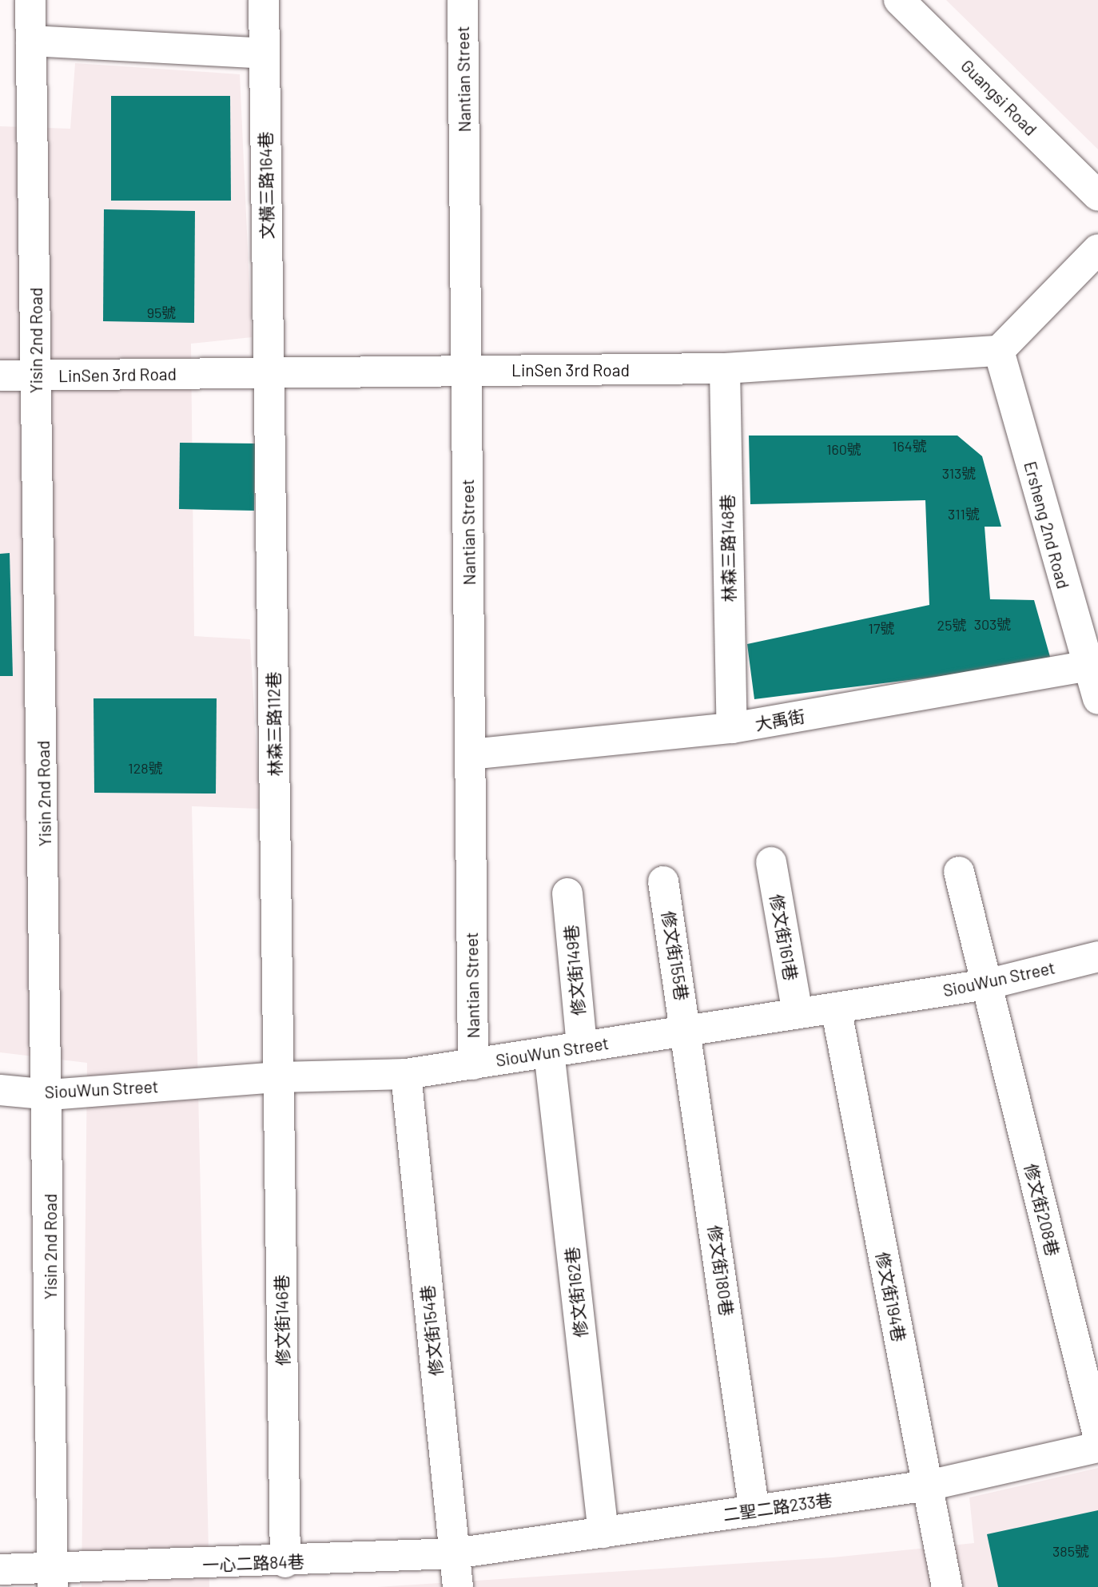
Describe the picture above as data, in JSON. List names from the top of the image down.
{
  "streets": {
    "street": [
      "Nantian Street",
      "Guangsi Road",
      "文橫三路164巷",
      "Yisin 2nd Road",
      "LinSen 3rd Road",
      "Ersheng 2nd Road",
      "林森三路148巷",
      "大禹街",
      "林森三路112巷",
      "修文街161巷",
      "修文街155巷",
      "修文街149巷",
      "SiouWun Street",
      "修文街208巷",
      "修文街180巷",
      "修文街162巷",
      "修文街194巷",
      "修文街146巷",
      "修文街154巷",
      "二聖二路233巷",
      "一心二路84巷"
    ]
  },
  "crossings": [
    ["Nantian Street", "LinSen 3rd Road"],
    ["Nantian Street", "大禹街"],
    ["Nantian Street", "SiouWun Street"],
    ["文橫三路164巷", "LinSen 3rd Road"],
    ["文橫三路164巷", "林森三路112巷"],
    ["Yisin 2nd Road", "LinSen 3rd Road"],
    ["Yisin 2nd Road", "SiouWun Street"],
    ["Yisin 2nd Road", "一心二路84巷"],
    ["LinSen 3rd Road", "Ersheng 2nd Road"],
    ["LinSen 3rd Road", "林森三路148巷"],
    ["LinSen 3rd Road", "林森三路112巷"],
    ["Ersheng 2nd Road", "大禹街"],
    ["林森三路148巷", "大禹街"],
    ["林森三路112巷", "SiouWun Street"],
    ["林森三路112巷", "修文街146巷"],
    ["修文街161巷", "SiouWun Street"],
    ["修文街155巷", "SiouWun Street"],
    ["修文街155巷", "修文街180巷"],
    ["修文街149巷", "SiouWun Street"],
    ["SiouWun Street", "修文街208巷"],
    ["SiouWun Street", "修文街180巷"],
    ["SiouWun Street", "修文街162巷"],
    ["SiouWun Street", "修文街194巷"],
    ["SiouWun Street", "修文街146巷"],
    ["SiouWun Street", "修文街154巷"],
    ["修文街180巷", "二聖二路233巷"],
    ["修文街162巷", "二聖二路233巷"],
    ["修文街194巷", "二聖二路233巷"],
    ["修文街146巷", "一心二路84巷"],
    ["修文街154巷", "二聖二路233巷"],
    ["修文街154巷", "一心二路84巷"],
    ["二聖二路233巷", "一心二路84巷"]
  ],
  "house_numbers": [
    "95號",
    "164號",
    "160號",
    "313號",
    "311號",
    "303號",
    "25號",
    "17號",
    "128號",
    "385號"
  ]
}
